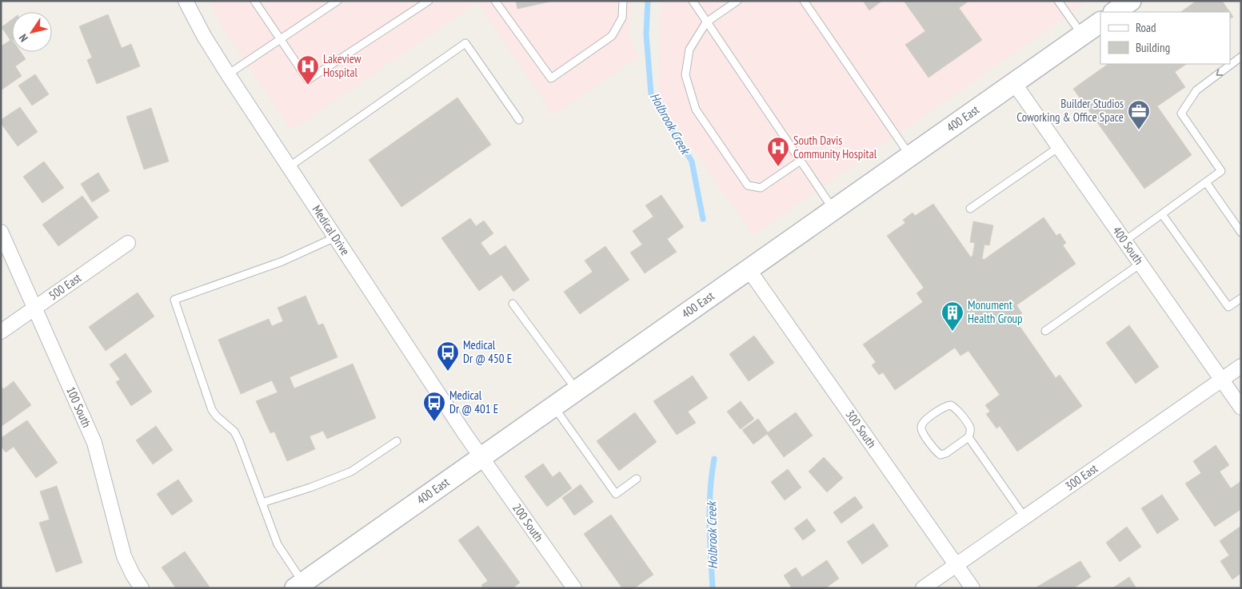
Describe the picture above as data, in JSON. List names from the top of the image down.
{
  "streets": {
    "main road": ["400 East"],
    "street": [
      "Medical Drive",
      "400 South",
      "500 East",
      "100 South",
      "300 South",
      "300 East",
      "200 South"
    ]
  },
  "crossings": [
    ["400 East", "Medical Drive"],
    ["400 East", "400 South"],
    ["400 East", "300 South"],
    ["400 East", "200 South"],
    ["Medical Drive", "200 South"],
    ["400 South", "300 East"],
    ["500 East", "100 South"],
    ["300 South", "300 East"]
  ],
  "water": ["Holbrook Creek"],
  "places": {
    "hospital": ["Lakeview Hospital", "South Davis Community Hospital"],
    "office": ["Builder Studios Coworking & Office Space"],
    "building": ["Monument Health Group"],
    "bus stop": ["Medical Dr @ 450 E", "Medical Dr @ 401 E"]
  },
  "legend": ["Road", "Building"],
  "north": "bottom left"
}
